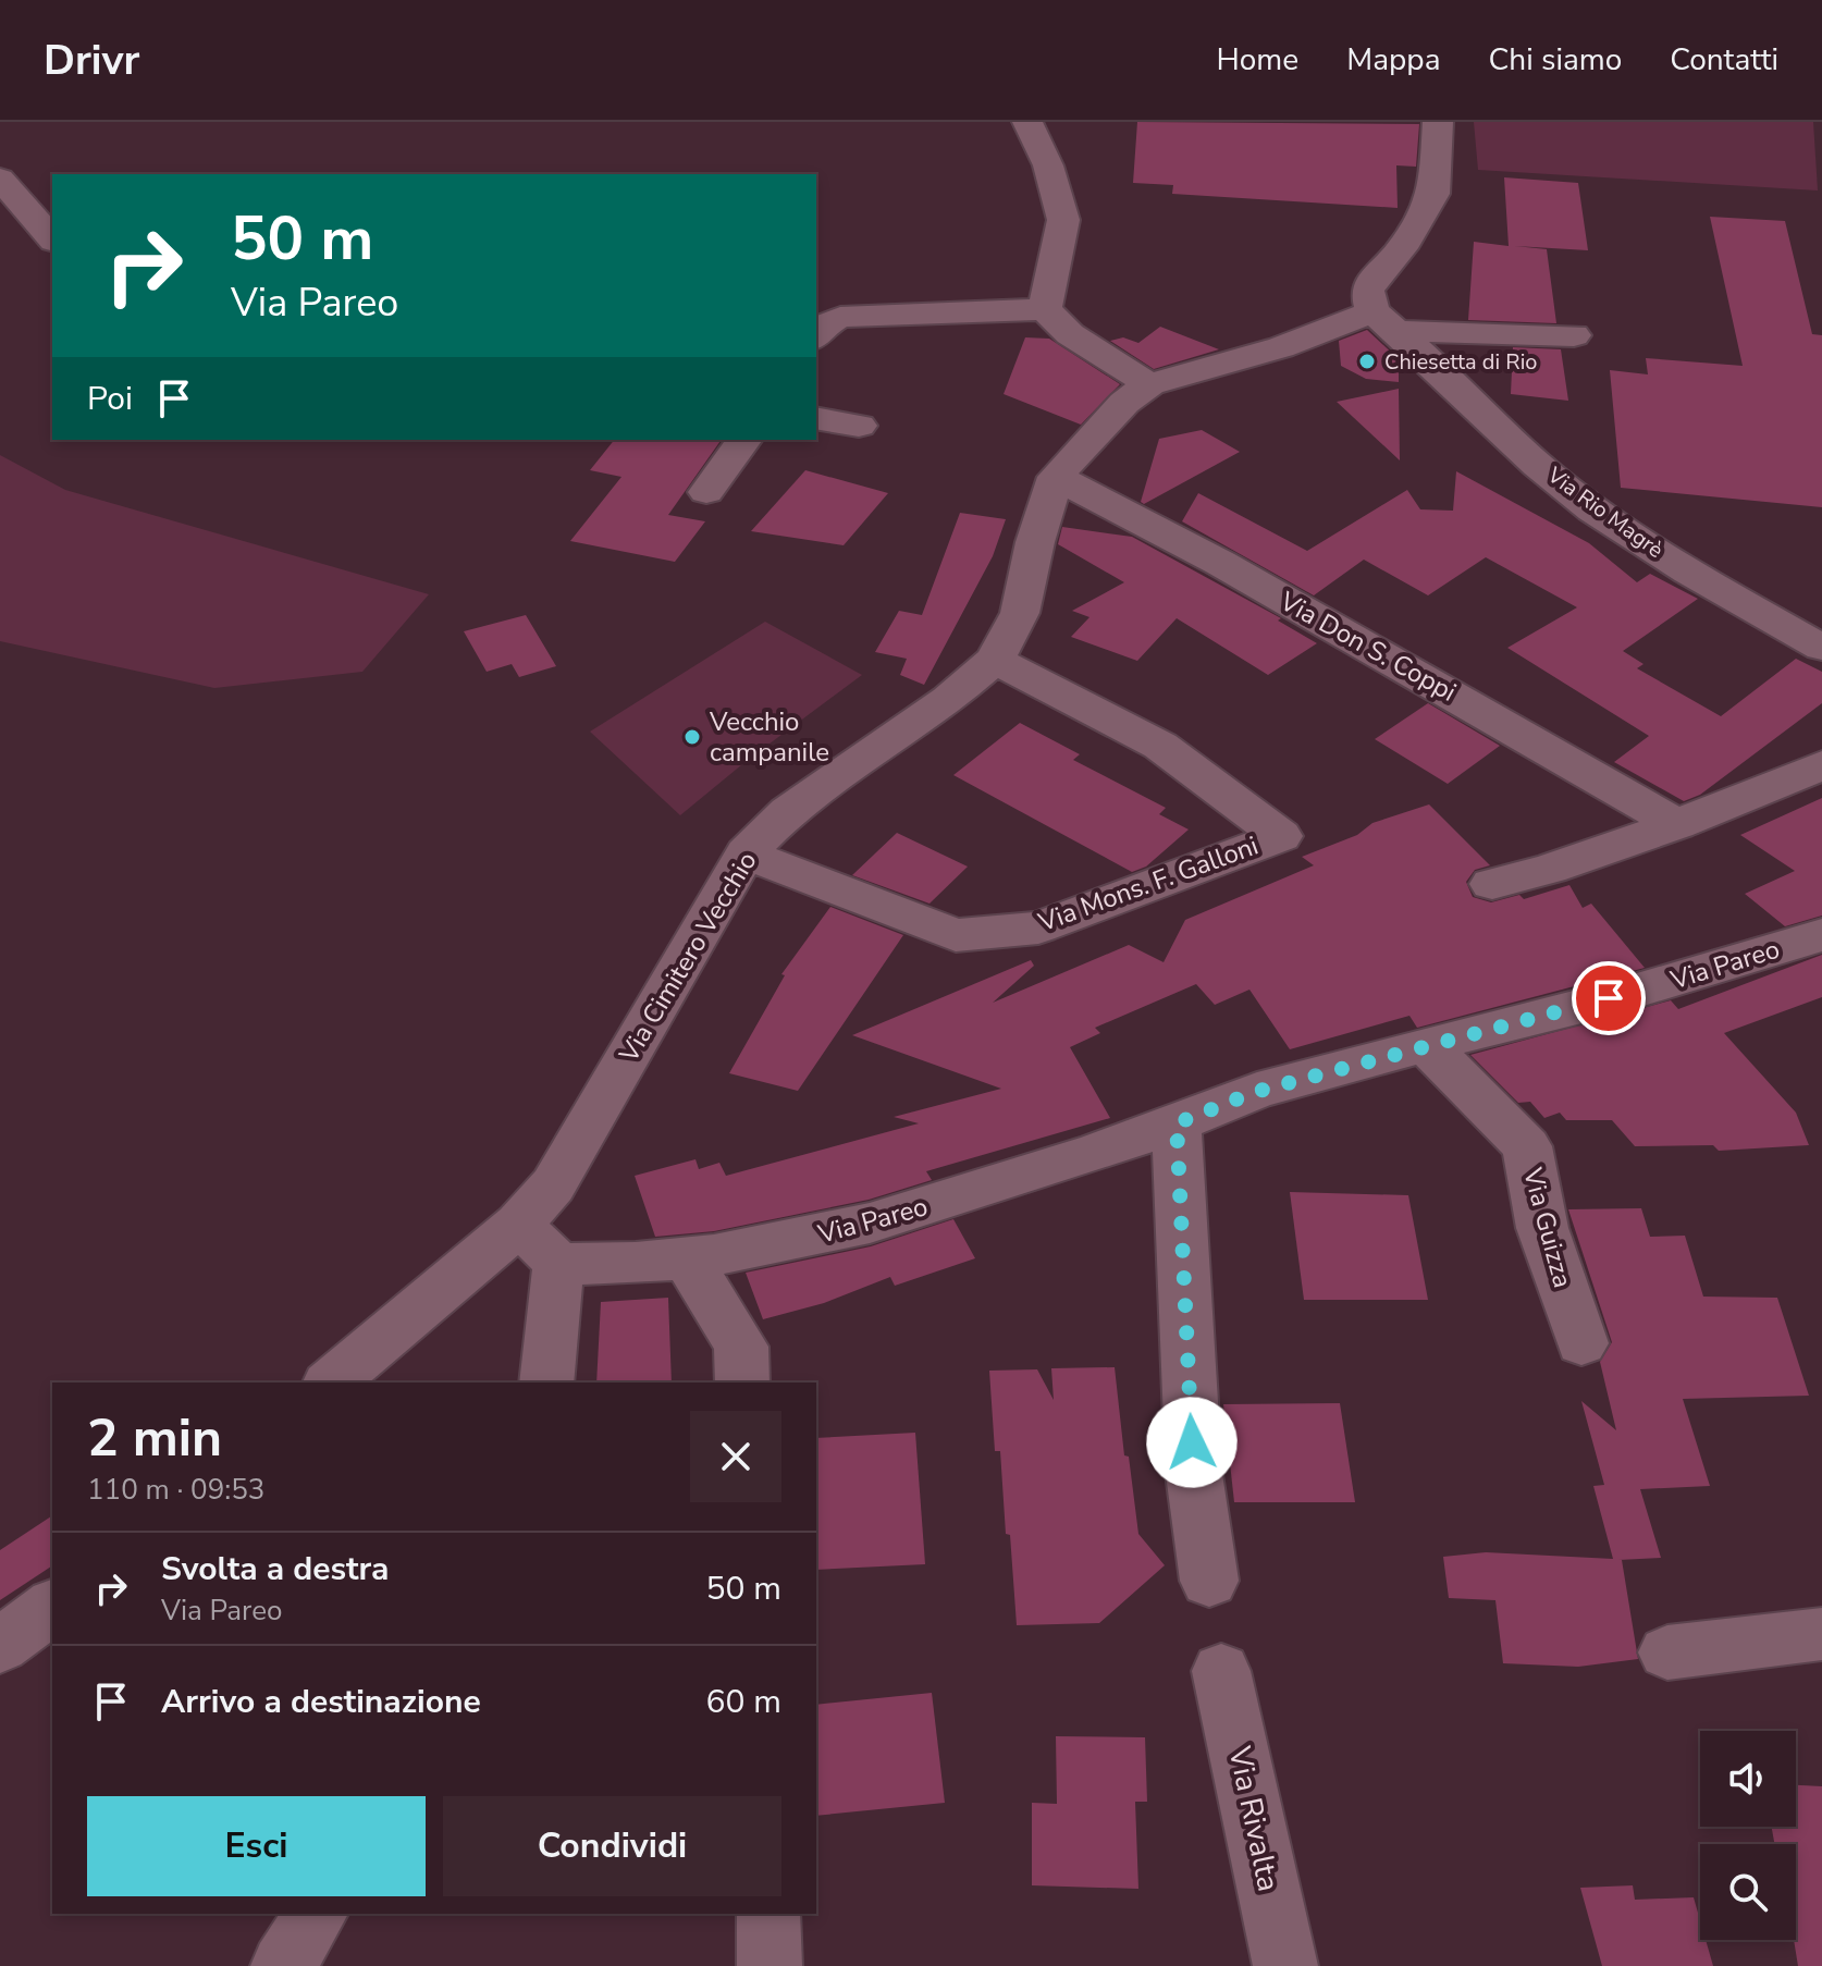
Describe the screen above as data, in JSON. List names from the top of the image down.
{
  "streets": {
    "street": [
      "Via Rio Magrè",
      "Via Don S. Coppi",
      "Via Mons. F. Galloni",
      "Via Cimitero Vecchio",
      "Via Pareo",
      "Via Guizza",
      "Via Rivalta"
    ]
  },
  "crossings": [
    ["Via Rio Magrè", "Via Cimitero Vecchio"],
    ["Via Don S. Coppi", "Via Cimitero Vecchio"],
    ["Via Mons. F. Galloni", "Via Cimitero Vecchio"],
    ["Via Pareo", "Via Guizza"]
  ],
  "places": ["Chiesetta di Rio", "Vecchio campanile"],
  "page": {
    "header": "Drivr",
    "nav": [
      "Home",
      "Mappa",
      "Chi siamo",
      "Contatti"
    ],
    "turn": ["50 m", "Via Pareo"],
    "then": "Poi",
    "heading": ["2 min", "110 m · 09:53"],
    "list": [
      {
        "name": "Svolta a destra",
        "note": "Via Pareo",
        "value": "50 m"
      },
      {
        "name": "Arrivo a destinazione",
        "value": "60 m"
      }
    ],
    "buttons": ["Esci", "Condividi"]
  }
}
